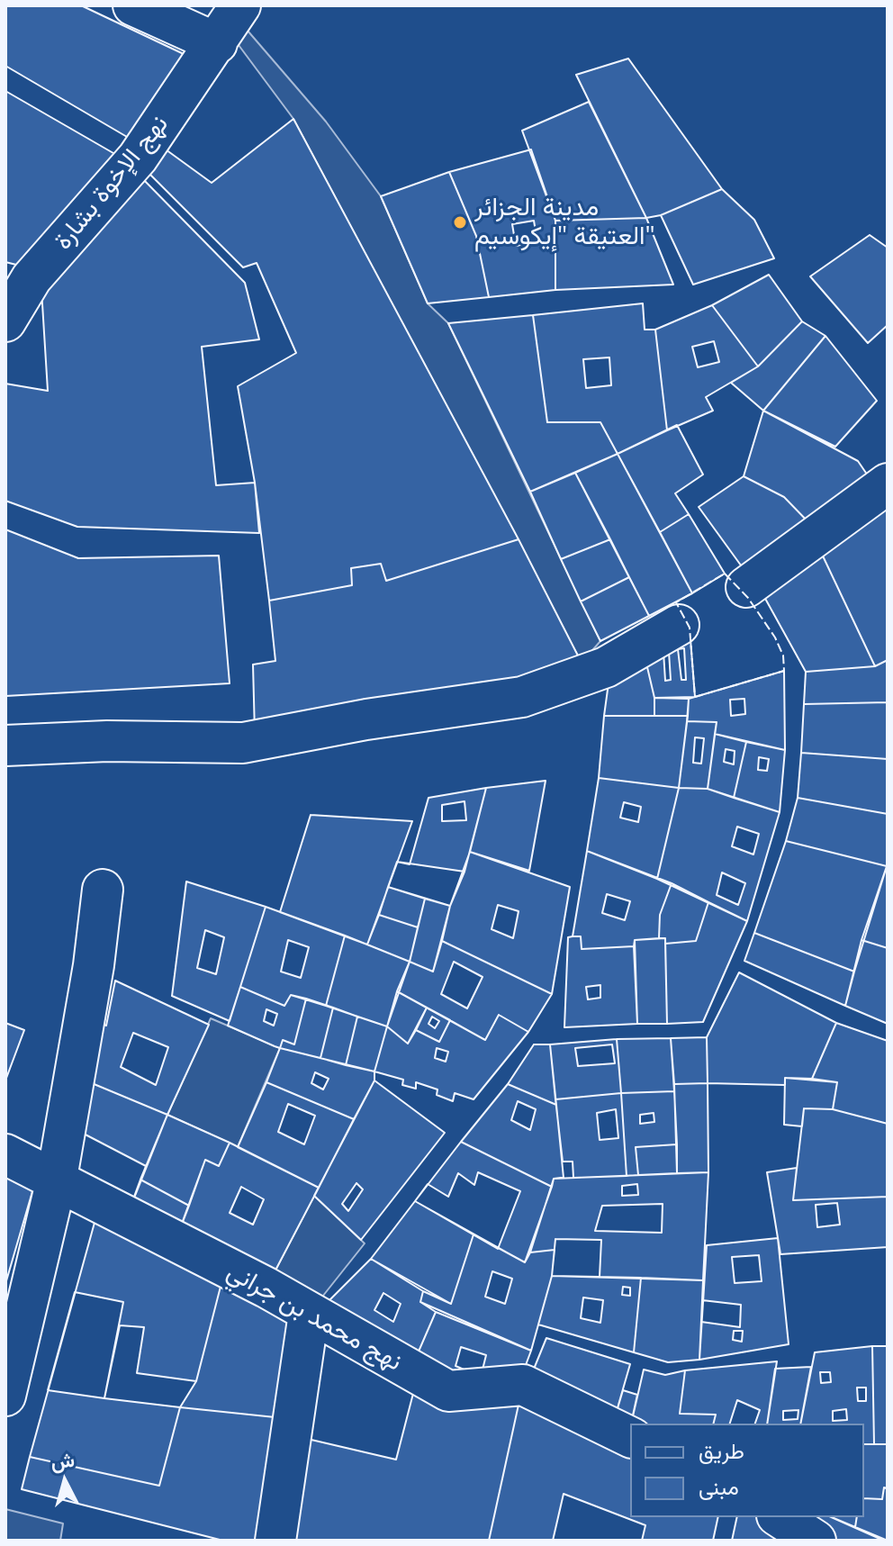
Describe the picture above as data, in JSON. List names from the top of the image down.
{
  "streets": {
    "street": ["نهج الإخوة بشارة", "نهج محمد بن جراني"]
  },
  "places": ["مدينة الجزائر العتيقة \"إيكوسيم\""],
  "legend": ["طريق", "مبنى"],
  "north": "top"
}
